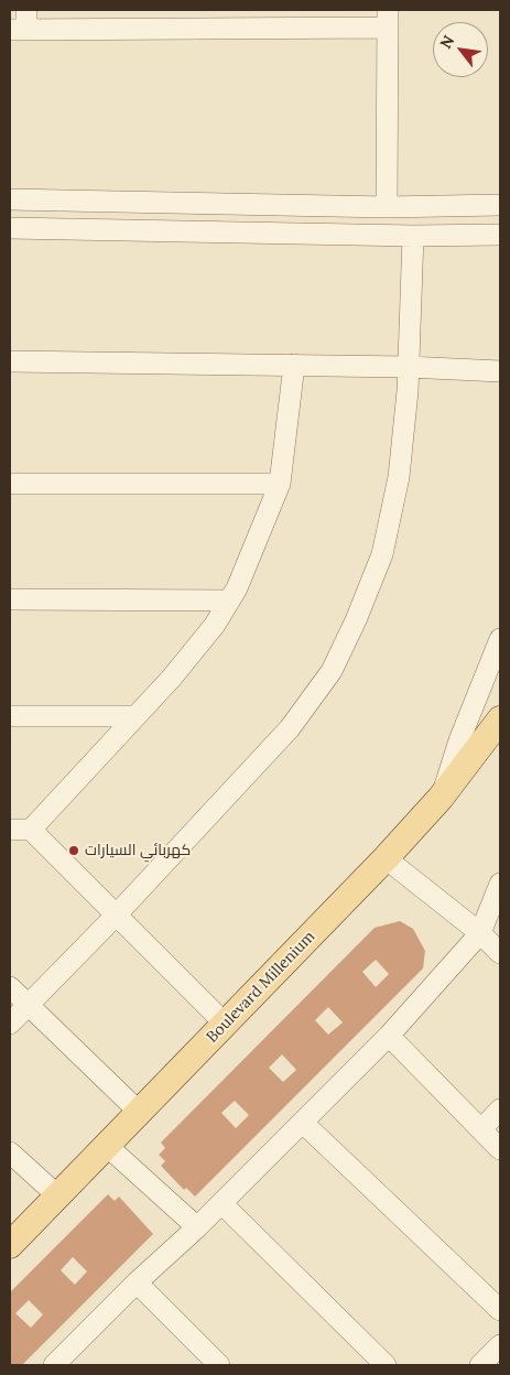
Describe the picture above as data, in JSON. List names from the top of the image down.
{
  "streets": {
    "main road": ["Boulevard Millenium"]
  },
  "places": ["كهربائي السيارات"],
  "north": "top left"
}
